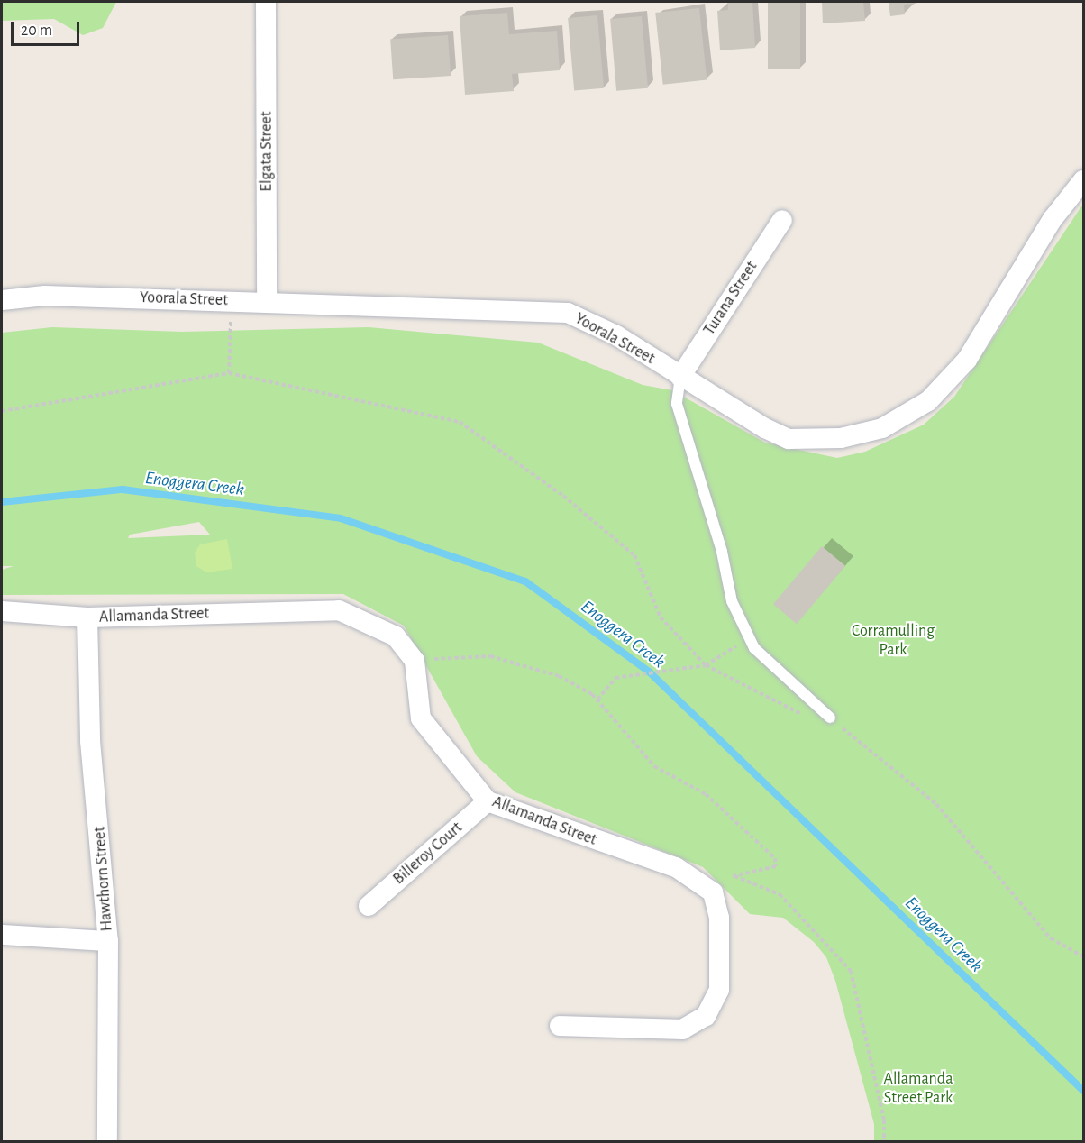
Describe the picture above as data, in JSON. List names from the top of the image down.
{
  "streets": {
    "street": [
      "Elgata Street",
      "Turana Street",
      "Yoorala Street",
      "Allamanda Street",
      "Billeroy Court",
      "Hawthorn Street"
    ]
  },
  "crossings": [
    ["Elgata Street", "Yoorala Street"],
    ["Turana Street", "Yoorala Street"],
    ["Allamanda Street", "Billeroy Court"],
    ["Allamanda Street", "Hawthorn Street"]
  ],
  "water": ["Enoggera Creek"],
  "parks": ["Corramulling Park", "Allamanda Street Park"],
  "scale_bar": "20 m"
}
